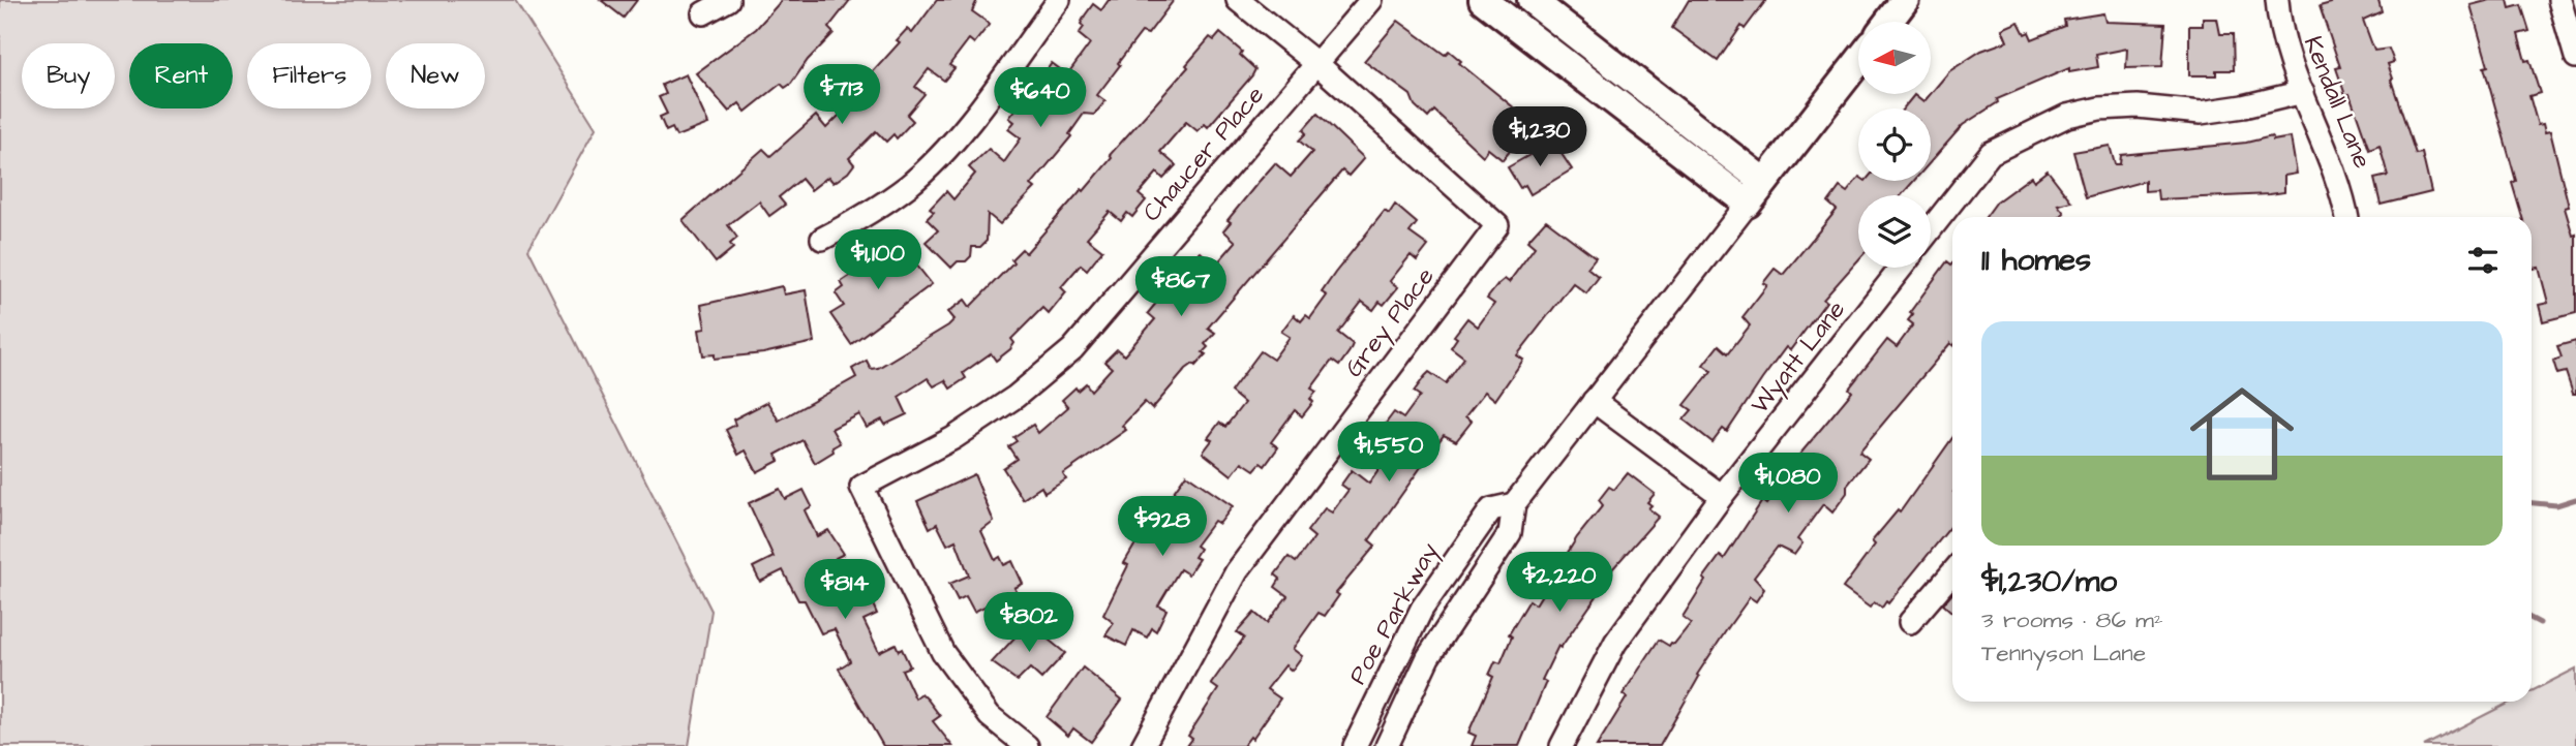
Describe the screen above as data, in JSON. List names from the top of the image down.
{
  "streets": {
    "street": [
      "Kendall Lane",
      "Chaucer Place",
      "Grey Place",
      "Wyatt Lane",
      "Poe Parkway"
    ]
  },
  "crossings": [
    ["Chaucer Place", "Grey Place"]
  ],
  "north": "left",
  "page": {
    "chip": [
      "Buy",
      "Rent",
      "Filters",
      "New"
    ],
    "price": [
      "$713",
      "$640",
      "$1,230",
      "$1,100",
      "$867",
      "$1,550",
      "$1,080",
      "$928",
      "$2,220",
      "$814",
      "$802"
    ],
    "heading": "11 homes",
    "list": [
      {
        "name": "$1,230/mo",
        "note": "3 rooms · 86 m² · Tennyson Lane"
      }
    ]
  }
}
